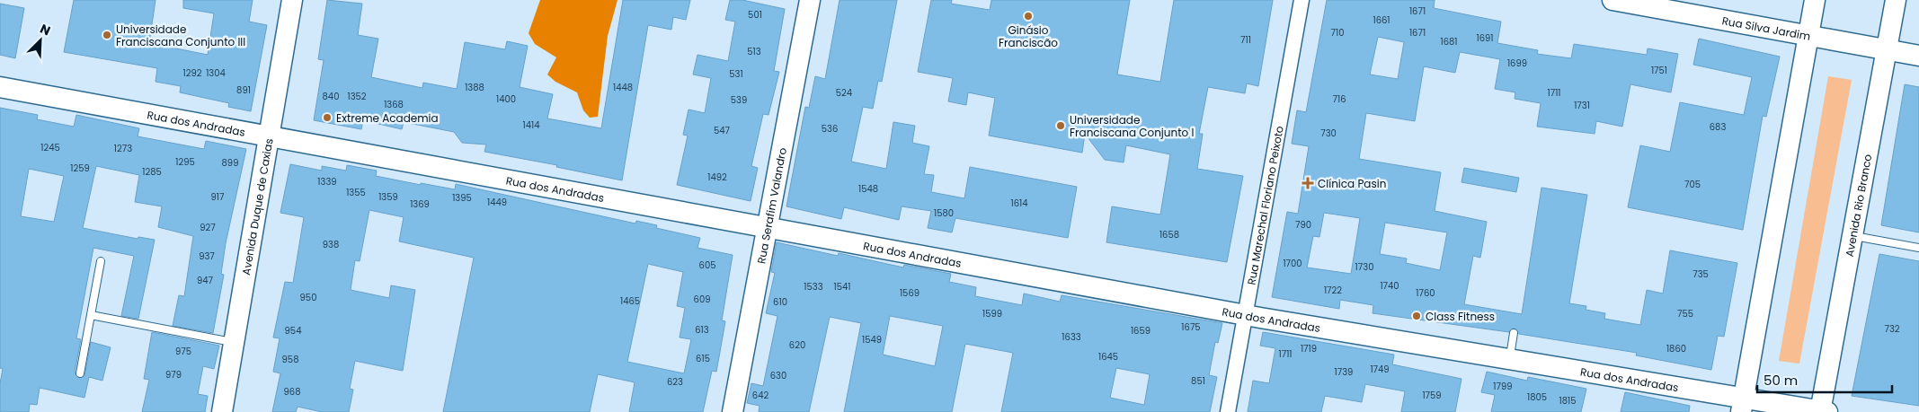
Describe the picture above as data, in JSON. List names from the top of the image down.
{
  "streets": {
    "street": [
      "Rua Silva Jardim",
      "Rua dos Andradas",
      "Avenida Duque de Caxias",
      "Rua Marechal Floriano Peixoto",
      "Rua Serafim Valandro",
      "Avenida Rio Branco"
    ]
  },
  "crossings": [
    ["Rua Silva Jardim", "Avenida Rio Branco"],
    ["Rua dos Andradas", "Avenida Duque de Caxias"],
    ["Rua dos Andradas", "Rua Marechal Floriano Peixoto"],
    ["Rua dos Andradas", "Rua Serafim Valandro"],
    ["Rua dos Andradas", "Avenida Rio Branco"]
  ],
  "places": {
    "other": [
      "Ginásio Franciscão",
      "Universidade Franciscana Conjunto III",
      "Extreme Academia",
      "Universidade Franciscana Conjunto I",
      "Class Fitness"
    ],
    "health": ["Clínica Pasin"]
  },
  "house_numbers": [
    "1671",
    "501",
    "1661",
    "710",
    "1671",
    "1691",
    "711",
    "1681",
    "513",
    "1699",
    "1751",
    "1292",
    "1304",
    "531",
    "1388",
    "1448",
    "891",
    "524",
    "1711",
    "840",
    "1352",
    "1400",
    "716",
    "539",
    "1368",
    "1731",
    "1414",
    "683",
    "536",
    "547",
    "730",
    "1245",
    "1273",
    "1295",
    "899",
    "1259",
    "1285",
    "1492",
    "1339",
    "705",
    "1548",
    "1355",
    "917",
    "1359",
    "1395",
    "1449",
    "1614",
    "1369",
    "1580",
    "790",
    "927",
    "1658",
    "938",
    "937",
    "1700",
    "605",
    "1730",
    "735",
    "947",
    "1740",
    "1533",
    "1541",
    "1722",
    "1569",
    "1760",
    "950",
    "609",
    "1465",
    "610",
    "1599",
    "755",
    "1675",
    "732",
    "613",
    "954",
    "1659",
    "1633",
    "1549",
    "620",
    "1719",
    "1860",
    "975",
    "1711",
    "1645",
    "615",
    "958",
    "1749",
    "1739",
    "979",
    "630",
    "851",
    "623",
    "1799",
    "968",
    "642",
    "1759",
    "1805",
    "1815"
  ],
  "scale_bar": "50 m",
  "north": "top right"
}
